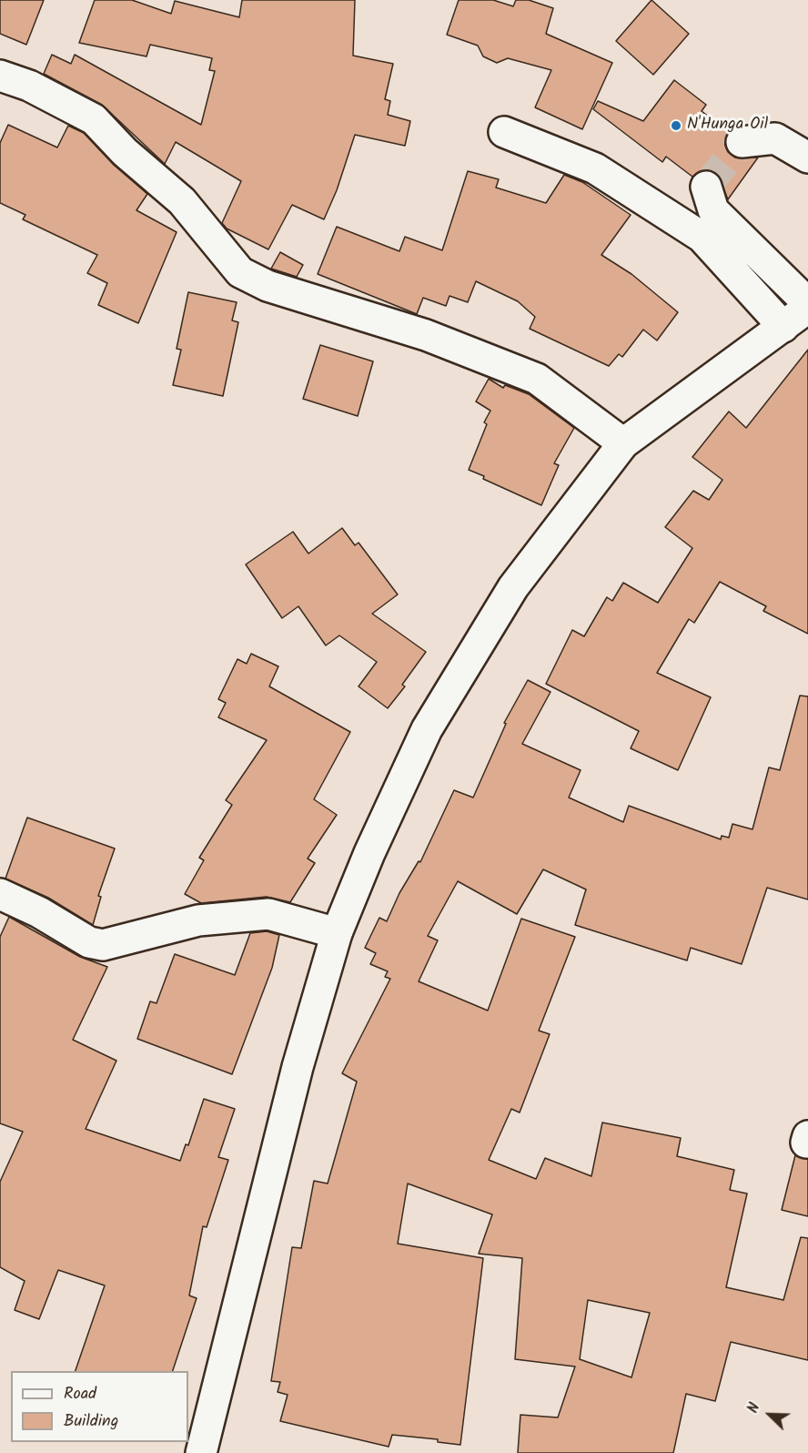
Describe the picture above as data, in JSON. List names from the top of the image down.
{
  "places": ["N'Hunga Oil"],
  "legend": ["Road", "Building"],
  "north": "top left"
}
